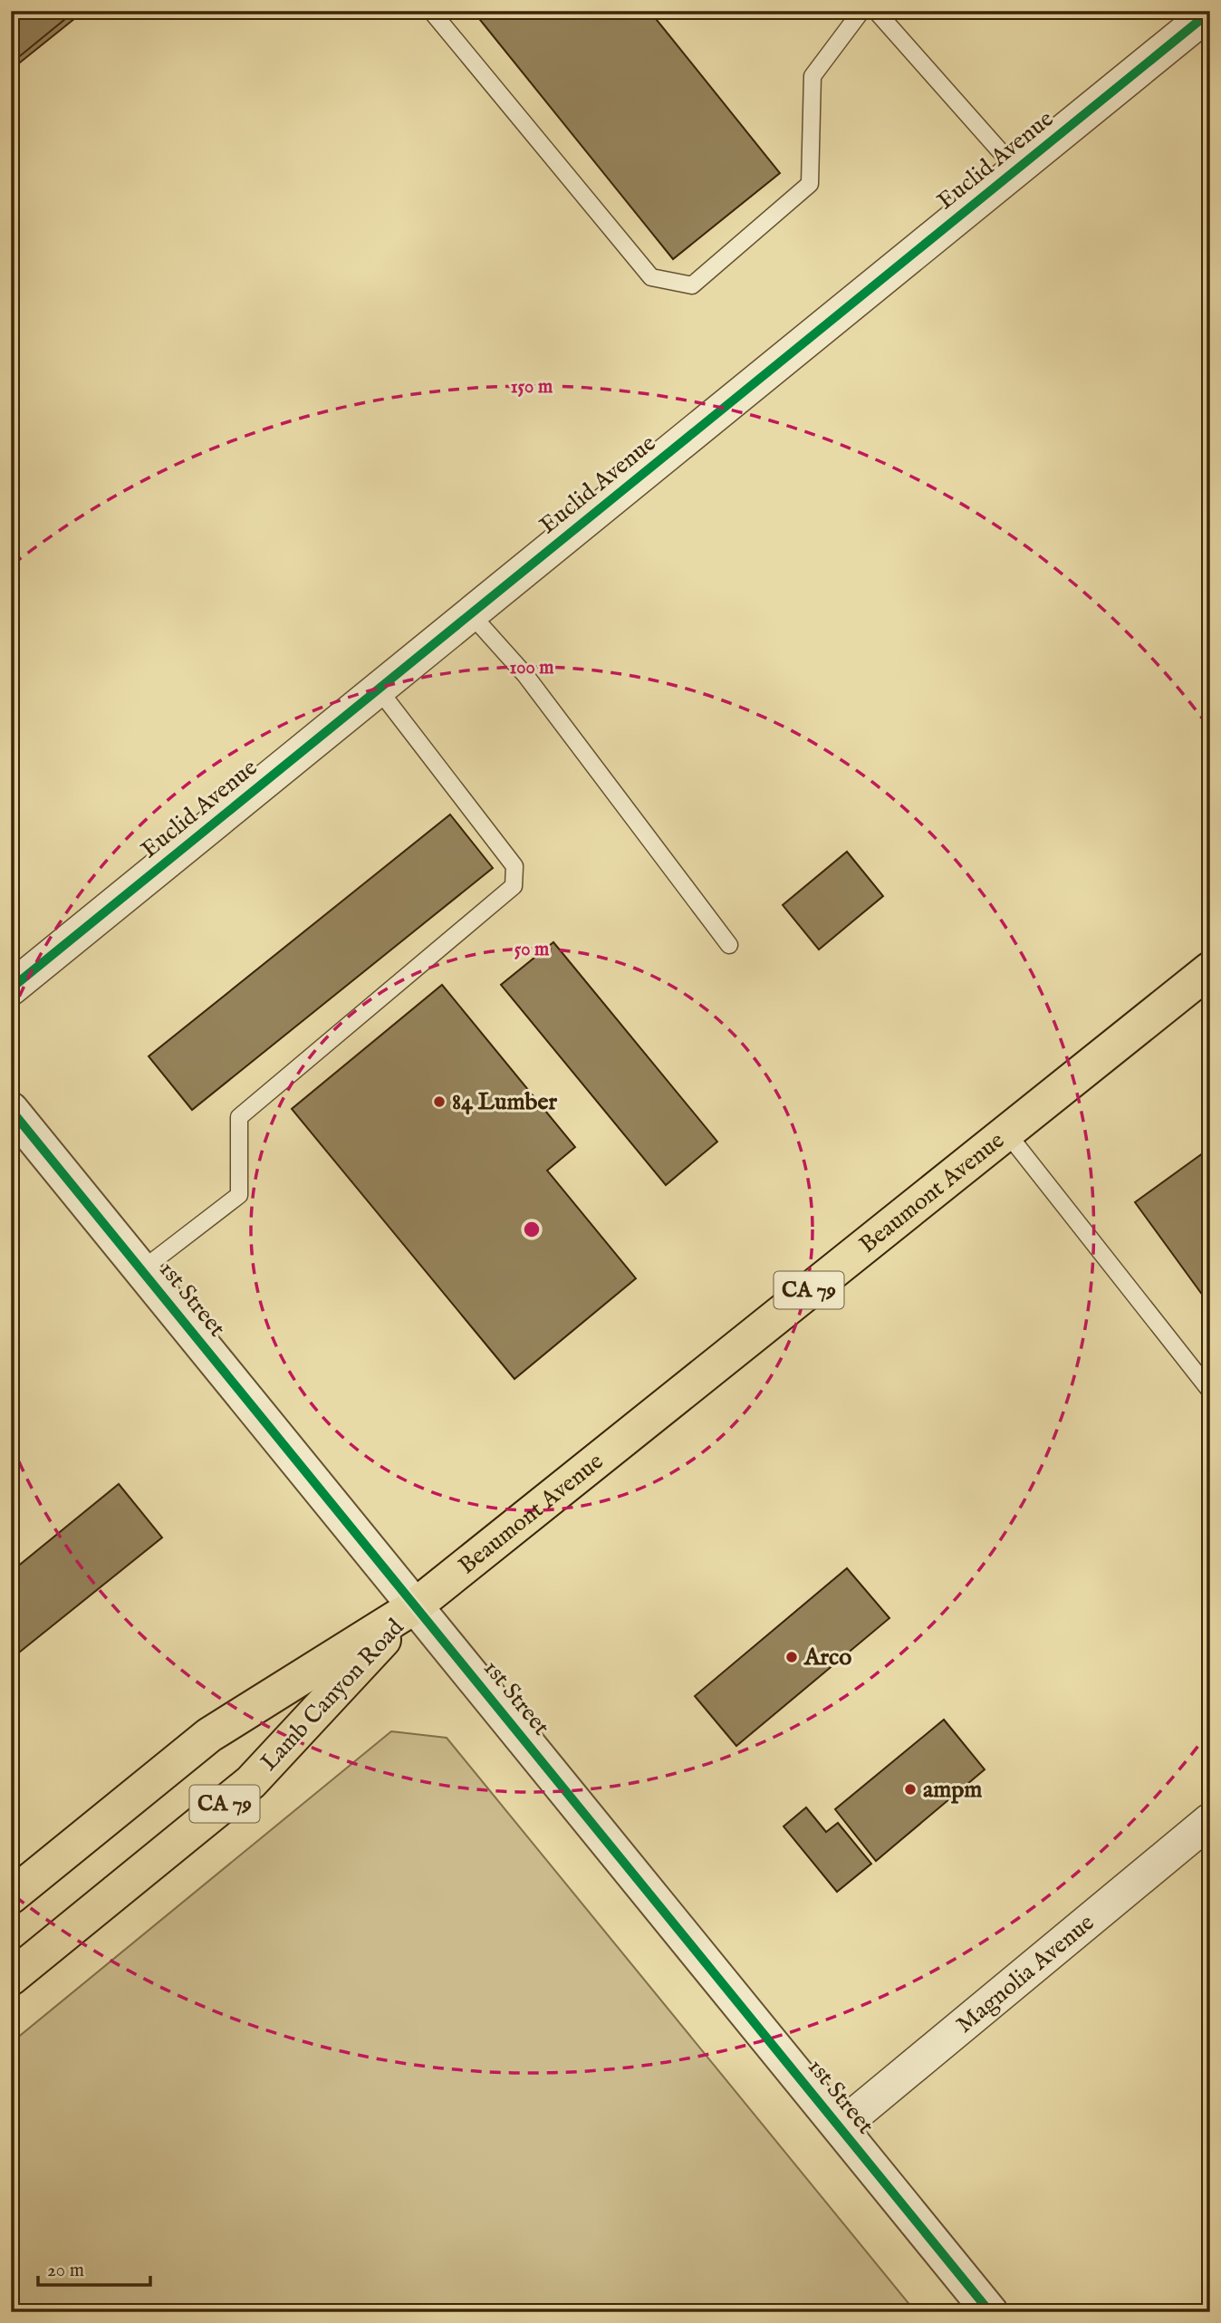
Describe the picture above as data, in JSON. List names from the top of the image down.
{
  "streets": {
    "highway": ["Beaumont Avenue", "CA 79", "Lamb Canyon Road"],
    "street": ["Euclid Avenue", "1st Street", "Magnolia Avenue"]
  },
  "crossings": [
    ["Beaumont Avenue", "1st Street"],
    ["Beaumont Avenue", "Lamb Canyon Road"],
    ["1st Street", "Lamb Canyon Road"],
    ["1st Street", "Magnolia Avenue"]
  ],
  "places": ["84 Lumber", "Arco", "ampm"],
  "scale_bar": "20 m",
  "rings": ["150 m", "100 m", "50 m"]
}
